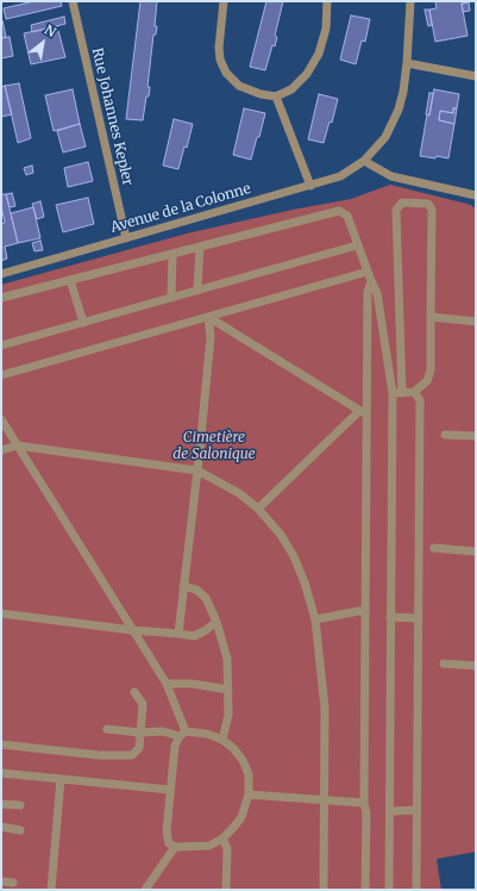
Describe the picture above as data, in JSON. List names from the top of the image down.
{
  "streets": {
    "street": ["Rue Johannes Kepler", "Avenue de la Colonne"]
  },
  "crossings": [
    ["Rue Johannes Kepler", "Avenue de la Colonne"]
  ],
  "parks": ["Cimetière de Salonique"],
  "north": "top right"
}
